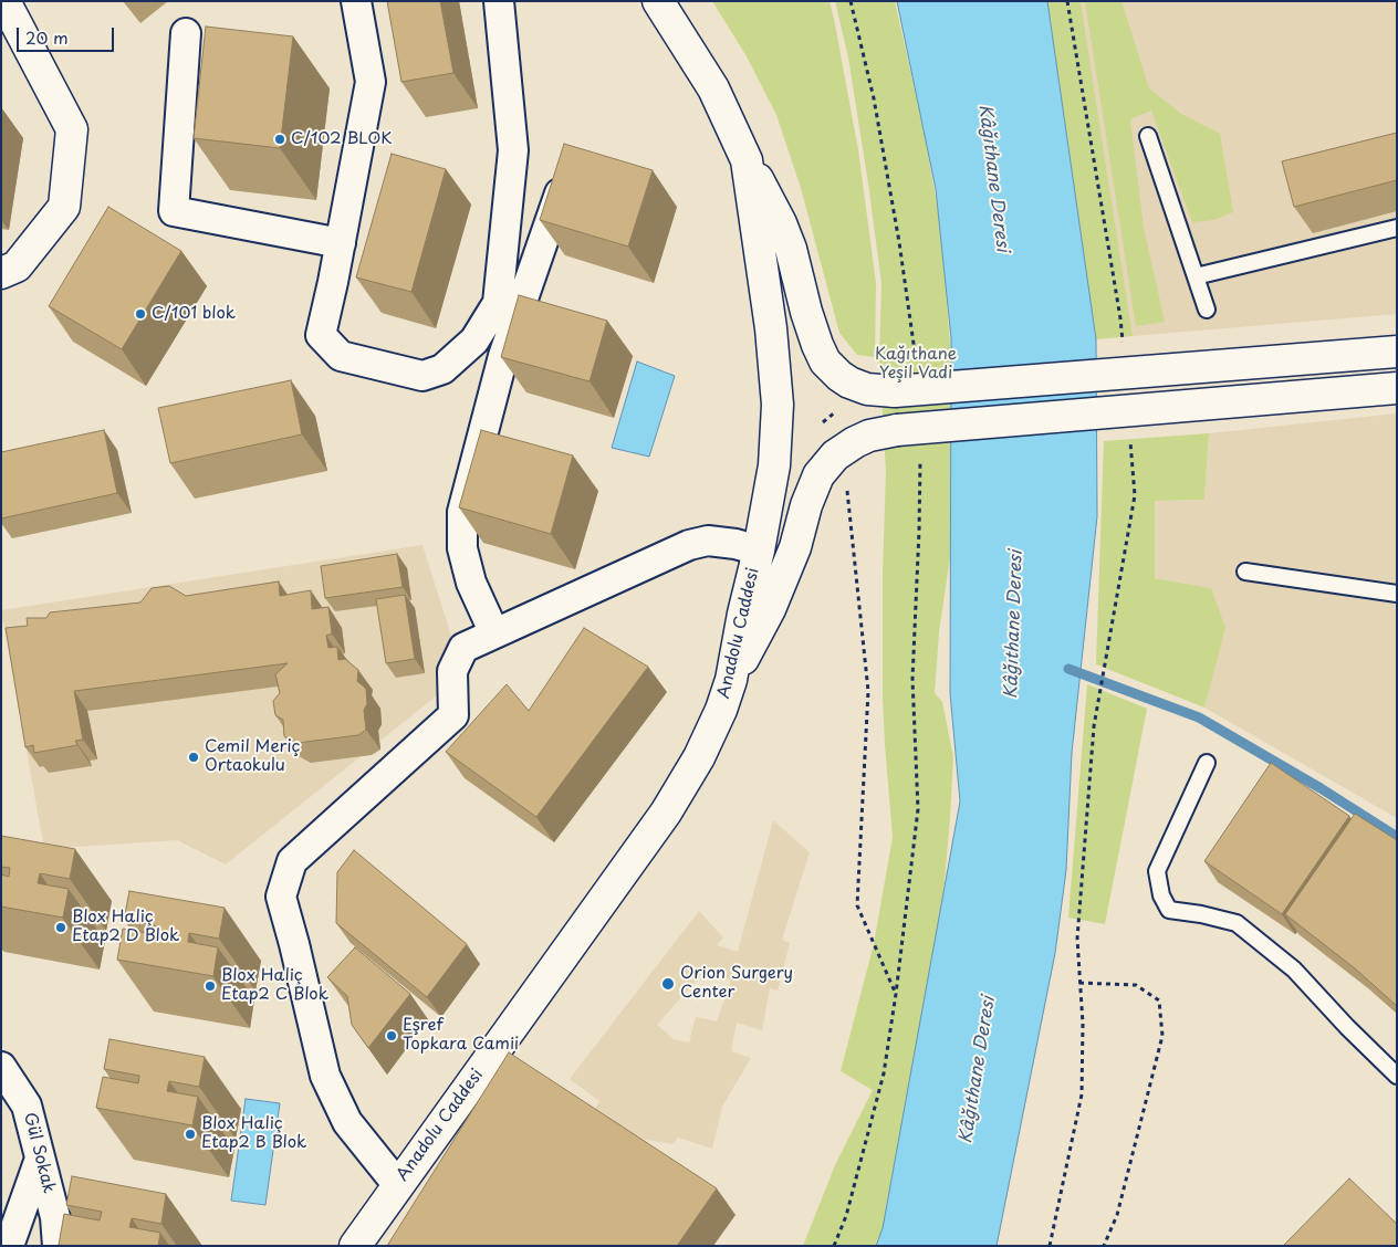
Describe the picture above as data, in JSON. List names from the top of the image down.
{
  "streets": {
    "main road": ["Anadolu Caddesi"],
    "street": ["Gül Sokak"]
  },
  "water": ["Kâğıthane Deresi"],
  "parks": ["Kağıthane Yeşil Vadi"],
  "places": [
    "C/102 BLOK",
    "C/101 blok",
    "Cemil Meriç Ortaokulu",
    "Blox Haliç Etap2 D Blok",
    "Orion Surgery Center",
    "Blox Haliç Etap2 C Blok",
    "Eşref Topkara Camii",
    "Blox Haliç Etap2 B Blok"
  ],
  "scale_bar": "20 m"
}
